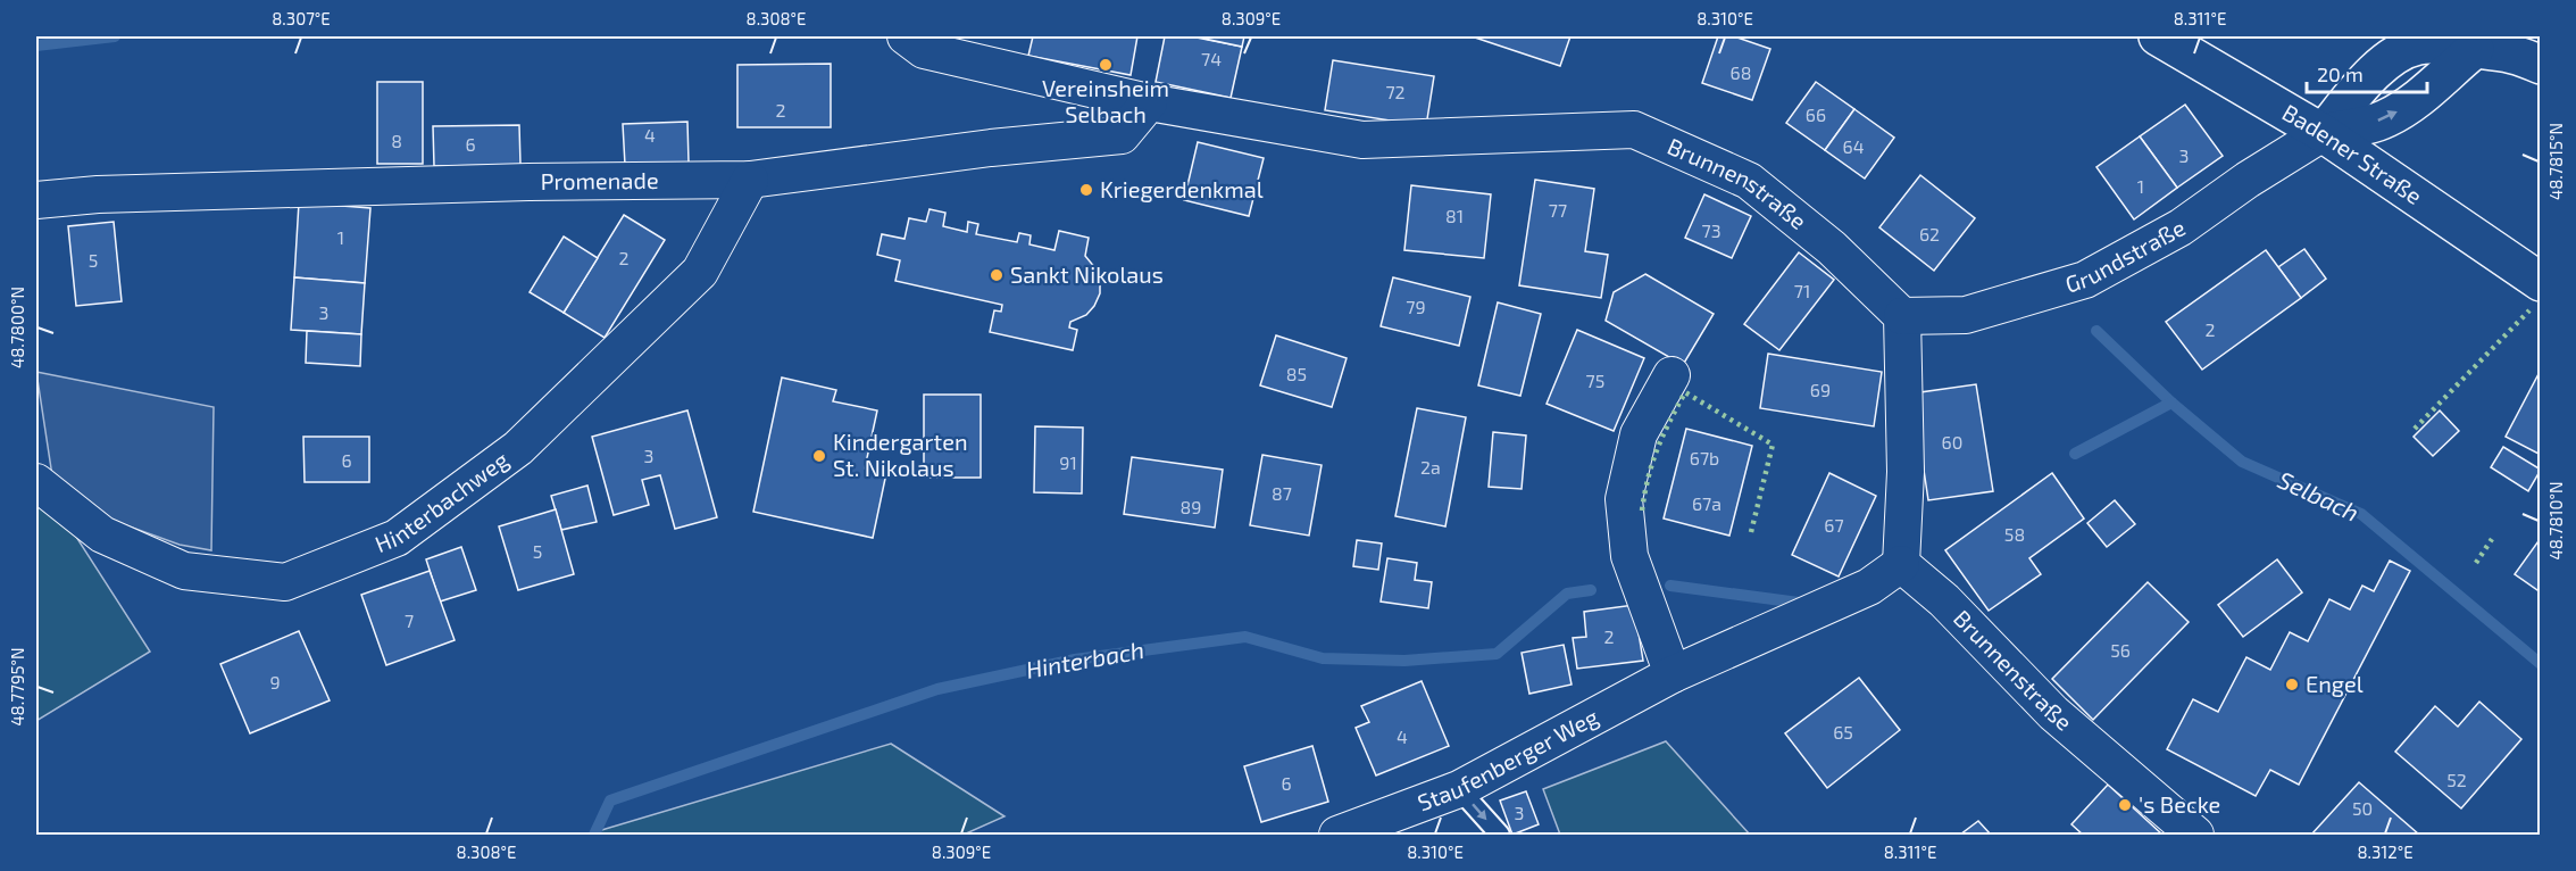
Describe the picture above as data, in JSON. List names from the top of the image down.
{
  "streets": {
    "main road": ["Badener Straße", "Grundstraße"],
    "street": [
      "Promenade",
      "Brunnenstraße",
      "Hinterbachweg",
      "Staufenberger Weg"
    ]
  },
  "crossings": [
    ["Badener Straße", "Grundstraße"],
    ["Promenade", "Brunnenstraße"],
    ["Promenade", "Hinterbachweg"],
    ["Brunnenstraße", "Grundstraße"],
    ["Brunnenstraße", "Staufenberger Weg"]
  ],
  "water": ["Selbach", "Hinterbach"],
  "places": [
    "Vereinsheim Selbach",
    "Kriegerdenkmal",
    "Sankt Nikolaus",
    "Kindergarten St. Nikolaus",
    "Engel",
    "'s Becke"
  ],
  "house_numbers": [
    "74",
    "68",
    "72",
    "2",
    "66",
    "4",
    "8",
    "6",
    "64",
    "3",
    "1",
    "77",
    "81",
    "73",
    "62",
    "1",
    "2",
    "5",
    "71",
    "79",
    "3",
    "2",
    "85",
    "75",
    "69",
    "60",
    "3",
    "67b",
    "6",
    "91",
    "2a",
    "87",
    "67a",
    "89",
    "67",
    "58",
    "5",
    "7",
    "2",
    "56",
    "9",
    "65",
    "4",
    "52",
    "6",
    "50",
    "3"
  ],
  "scale_bar": "20 m",
  "coordinates": [
    "8.307°E",
    "8.308°E",
    "8.309°E",
    "8.310°E",
    "8.311°E",
    "48.7815°N",
    "48.7800°N",
    "48.7810°N",
    "48.7795°N",
    "8.312°E"
  ]
}
